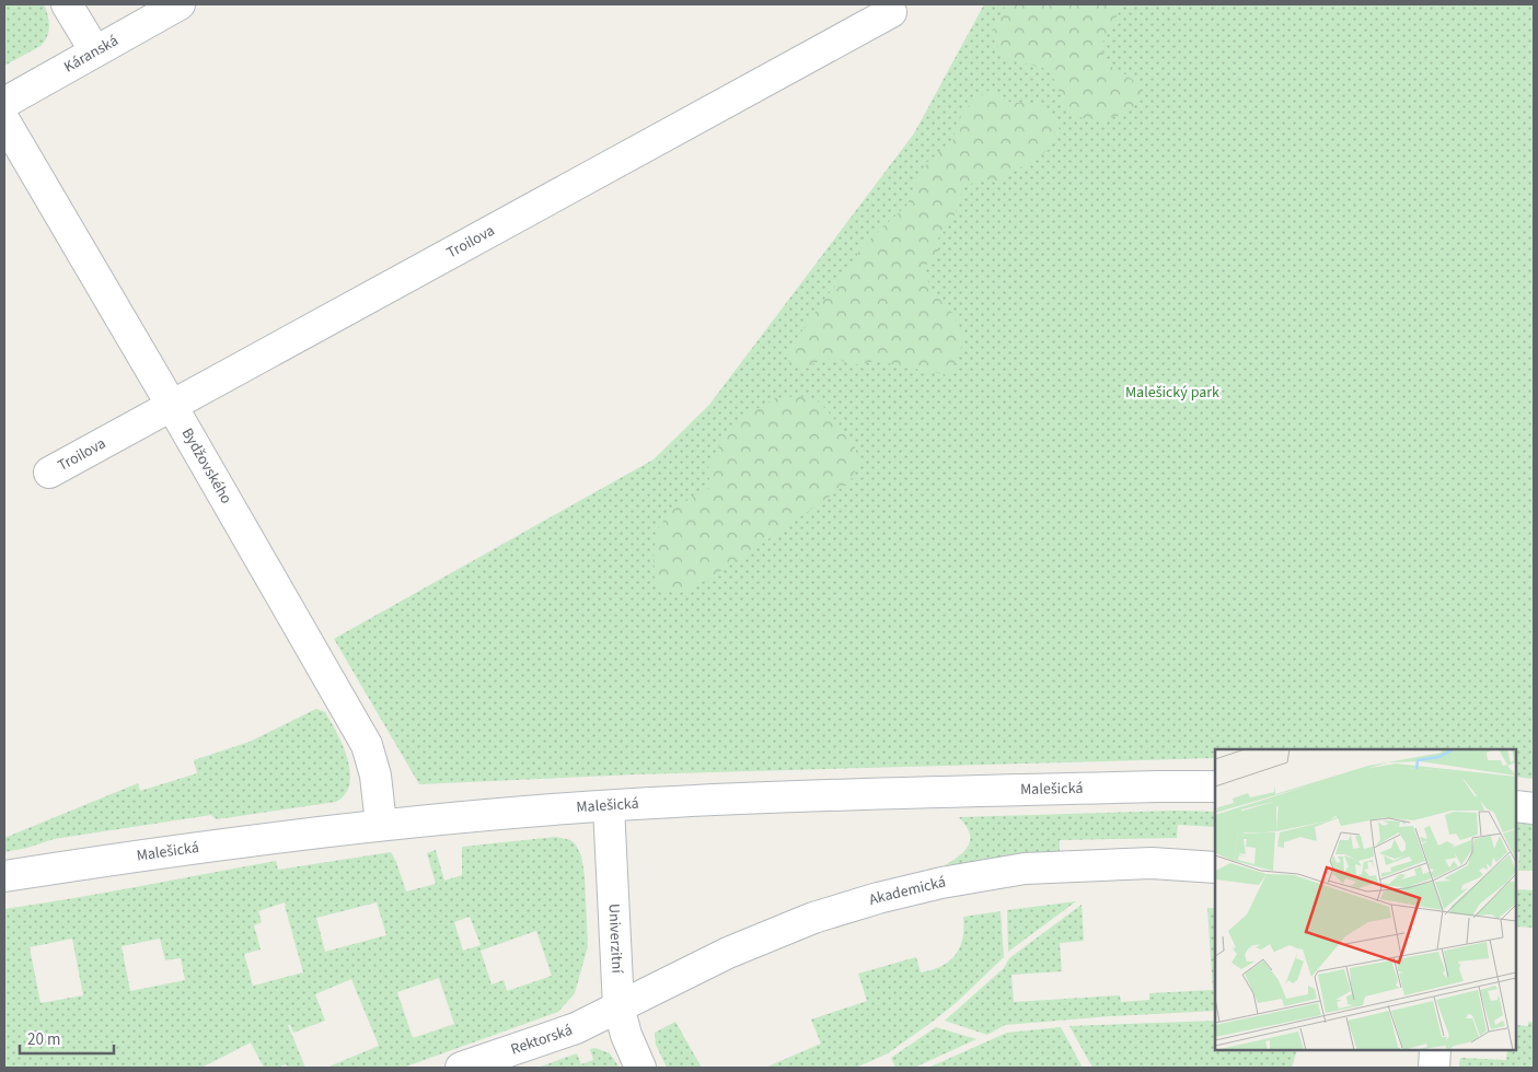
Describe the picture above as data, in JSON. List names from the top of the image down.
{
  "streets": {
    "street": [
      "Káranská",
      "Troilova",
      "Bydžovského",
      "Malešická",
      "Akademická",
      "Univerzitní",
      "Rektorská"
    ]
  },
  "crossings": [
    ["Troilova", "Bydžovského"],
    ["Bydžovského", "Malešická"],
    ["Malešická", "Univerzitní"],
    ["Akademická", "Univerzitní"],
    ["Akademická", "Rektorská"],
    ["Univerzitní", "Rektorská"]
  ],
  "parks": ["Malešický park"],
  "scale_bar": "20 m"
}
